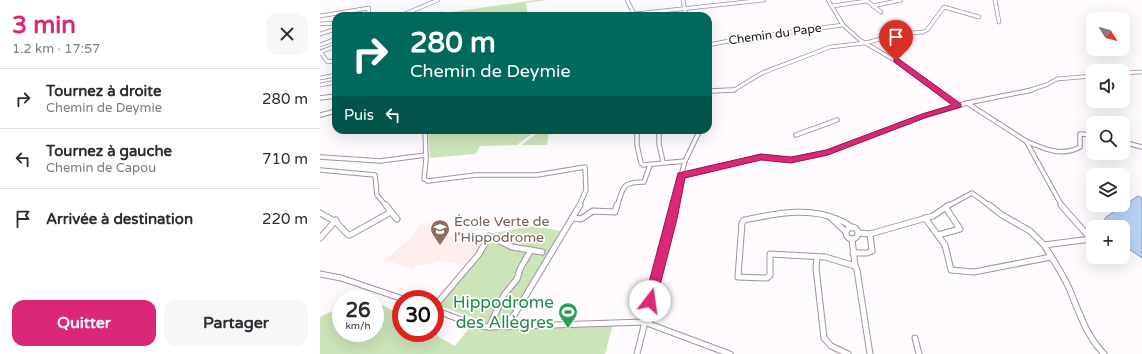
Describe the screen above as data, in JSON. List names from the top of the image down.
{
  "streets": {
    "street": ["Chemin du Pape"]
  },
  "places": {
    "school or university": ["École Verte de l'Hippodrome"],
    "sports": ["Hippodrome des Allègres"]
  },
  "north": "bottom right",
  "page": {
    "heading": ["3 min", "1.2 km · 17:57"],
    "map_buttons": "+",
    "turn": ["280 m", "Chemin de Deymie"],
    "list": [
      {
        "name": "Tournez à droite",
        "note": "Chemin de Deymie",
        "value": "280 m"
      },
      {
        "name": "Tournez à gauche",
        "note": "Chemin de Capou",
        "value": "710 m"
      },
      {
        "name": "Arrivée à destination",
        "value": "220 m"
      }
    ],
    "then": "Puis",
    "speed": "26 km/h",
    "limit": "30",
    "buttons": ["Quitter", "Partager"]
  }
}
